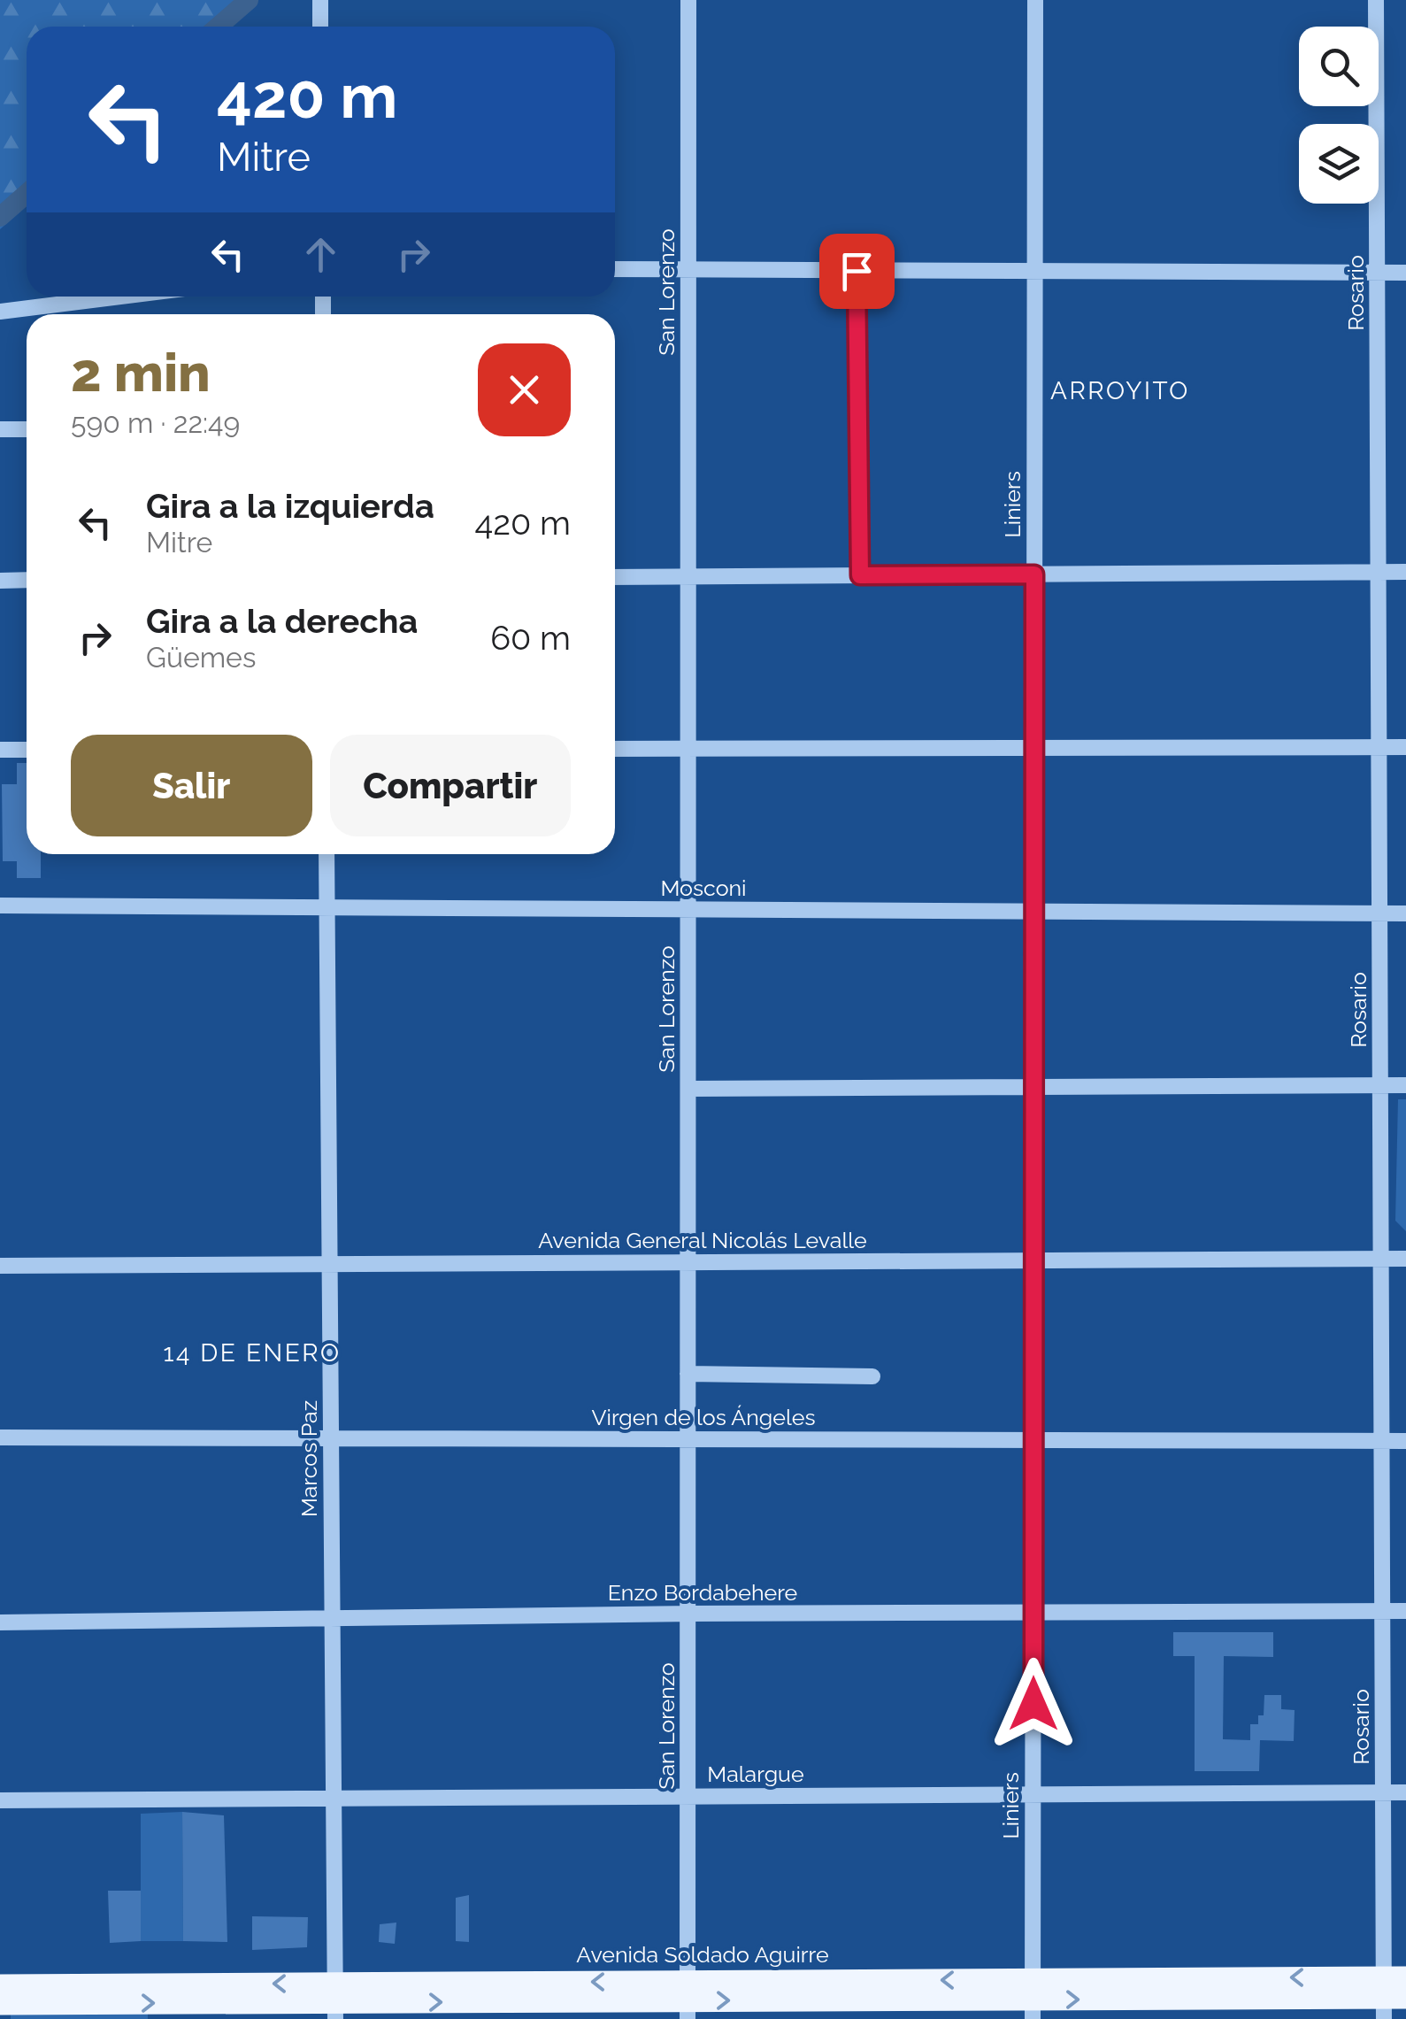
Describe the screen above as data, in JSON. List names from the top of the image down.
{
  "streets": {
    "main road": ["Avenida Soldado Aguirre"],
    "street": [
      "San Lorenzo",
      "Rosario",
      "Liniers",
      "Mosconi",
      "Avenida General Nicolás Levalle",
      "Virgen de los Ángeles",
      "Marcos Paz",
      "Enzo Bordabehere",
      "Malargue"
    ]
  },
  "crossings": [
    ["San Lorenzo", "Mosconi"],
    ["San Lorenzo", "Avenida General Nicolás Levalle"],
    ["San Lorenzo", "Virgen de los Ángeles"],
    ["San Lorenzo", "Enzo Bordabehere"],
    ["San Lorenzo", "Malargue"],
    ["San Lorenzo", "Avenida Soldado Aguirre"],
    ["Rosario", "Mosconi"],
    ["Rosario", "Avenida General Nicolás Levalle"],
    ["Rosario", "Virgen de los Ángeles"],
    ["Rosario", "Enzo Bordabehere"],
    ["Rosario", "Malargue"],
    ["Rosario", "Avenida Soldado Aguirre"],
    ["Liniers", "Mosconi"],
    ["Liniers", "Avenida General Nicolás Levalle"],
    ["Liniers", "Virgen de los Ángeles"],
    ["Liniers", "Enzo Bordabehere"],
    ["Liniers", "Malargue"],
    ["Liniers", "Avenida Soldado Aguirre"],
    ["Mosconi", "Marcos Paz"],
    ["Avenida General Nicolás Levalle", "Marcos Paz"],
    ["Virgen de los Ángeles", "Marcos Paz"],
    ["Marcos Paz", "Enzo Bordabehere"],
    ["Marcos Paz", "Malargue"],
    ["Marcos Paz", "Avenida Soldado Aguirre"]
  ],
  "districts": ["ARROYITO", "14 DE ENERO"],
  "page": {
    "turn": ["420 m", "Mitre"],
    "heading": ["2 min", "590 m · 22:49"],
    "list": [
      {
        "name": "Gira a la izquierda",
        "note": "Mitre",
        "value": "420 m"
      },
      {
        "name": "Gira a la derecha",
        "note": "Güemes",
        "value": "60 m"
      }
    ],
    "buttons": ["Salir", "Compartir"]
  }
}
